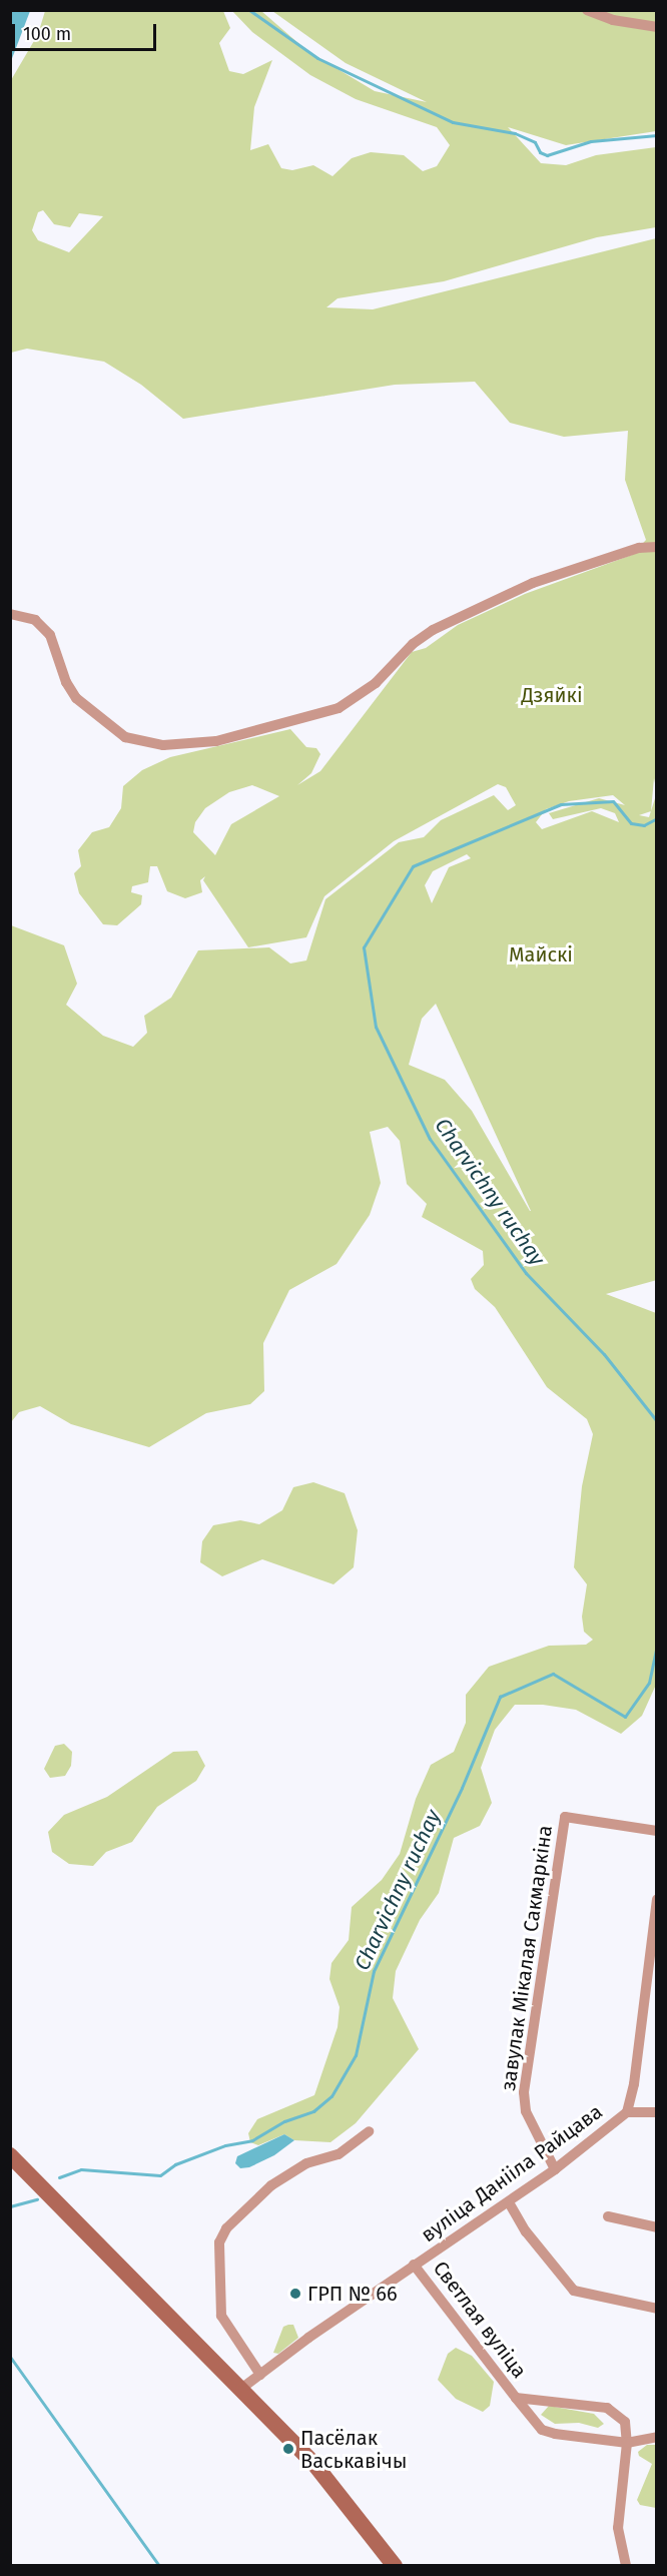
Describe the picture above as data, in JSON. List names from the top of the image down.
{
  "streets": {
    "street": ["завулак Мікалая Сакмаркіна", "вуліца Данііла Райцава", "Светлая вуліца"]
  },
  "crossings": [
    ["завулак Мікалая Сакмаркіна", "вуліца Данііла Райцава"],
    ["вуліца Данііла Райцава", "Светлая вуліца"]
  ],
  "water": ["Charvichny ruchay"],
  "parks": ["Дзяйкі", "Майскі"],
  "places": ["ГРП № 66", "Пасёлак Васькавічы"],
  "scale_bar": "100 m"
}
